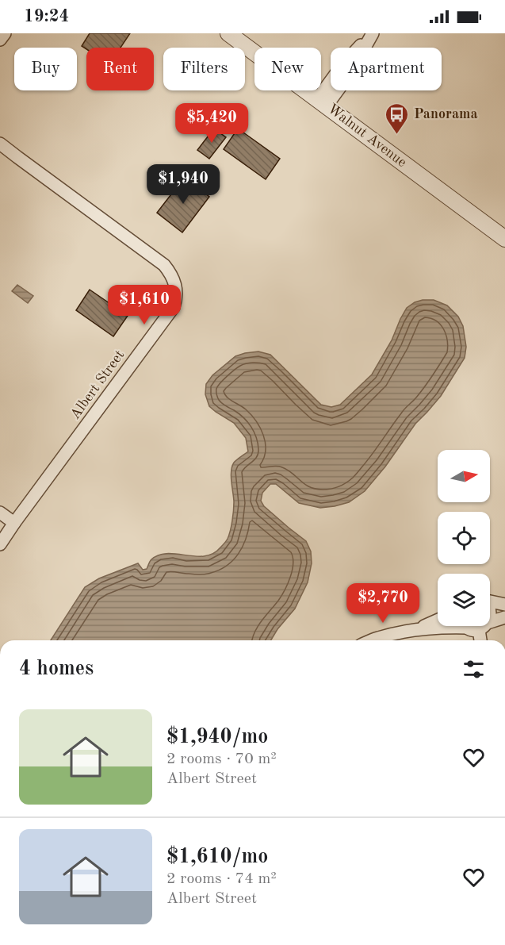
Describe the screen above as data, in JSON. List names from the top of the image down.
{
  "streets": {
    "street": ["Walnut Avenue", "Albert Street"]
  },
  "places": {
    "bus stop": ["Panorama"]
  },
  "north": "right",
  "page": {
    "status": "19:24",
    "chip": [
      "Buy",
      "Rent",
      "Filters",
      "New",
      "Apartment"
    ],
    "price": [
      "$5,420",
      "$1,940",
      "$1,610",
      "$2,770"
    ],
    "heading": "4 homes",
    "list": [
      {
        "name": "$1,940/mo",
        "note": "2 rooms · 70 m² · Albert Street"
      },
      {
        "name": "$1,610/mo",
        "note": "2 rooms · 74 m² · Albert Street"
      }
    ]
  }
}
